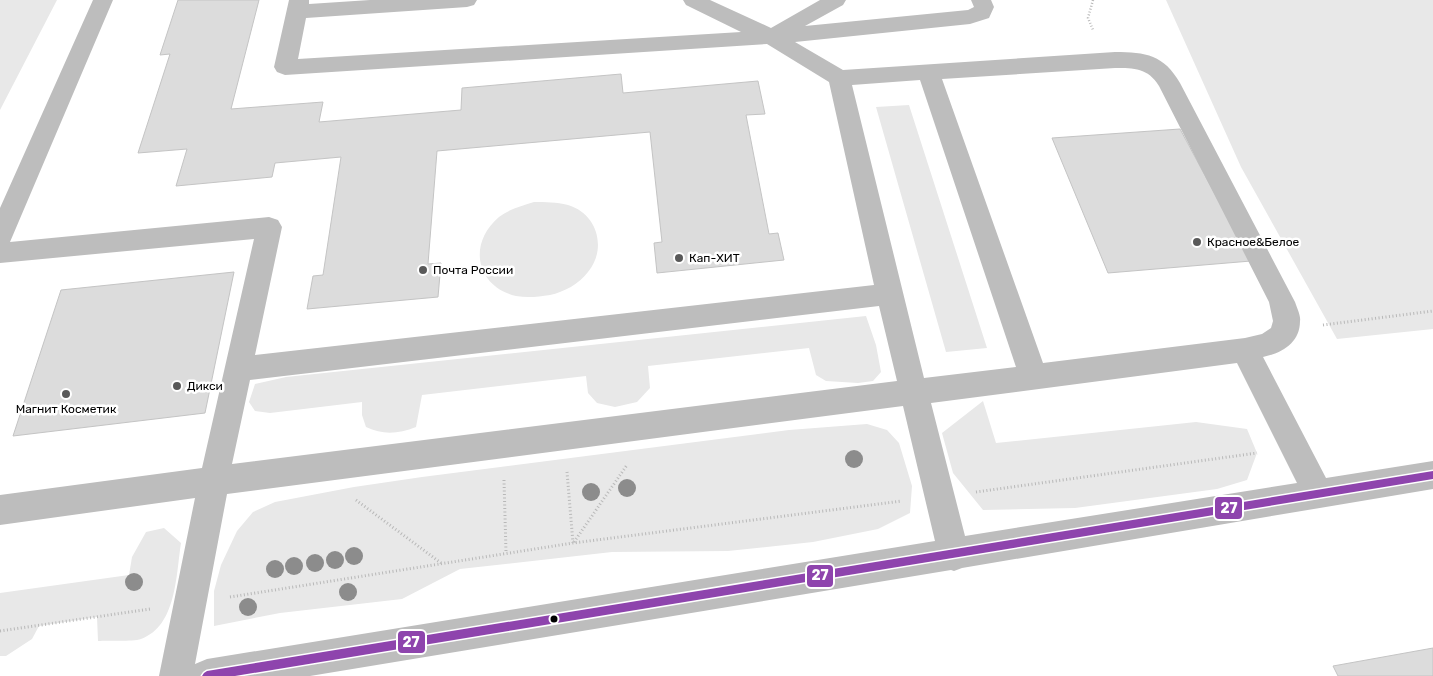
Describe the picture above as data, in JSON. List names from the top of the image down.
{
  "places": [
    "Красное&Белое",
    "Кап-ХИТ",
    "Почта России",
    "Дикси",
    "Магнит Косметик"
  ],
  "lines": ["transit line 27"]
}
